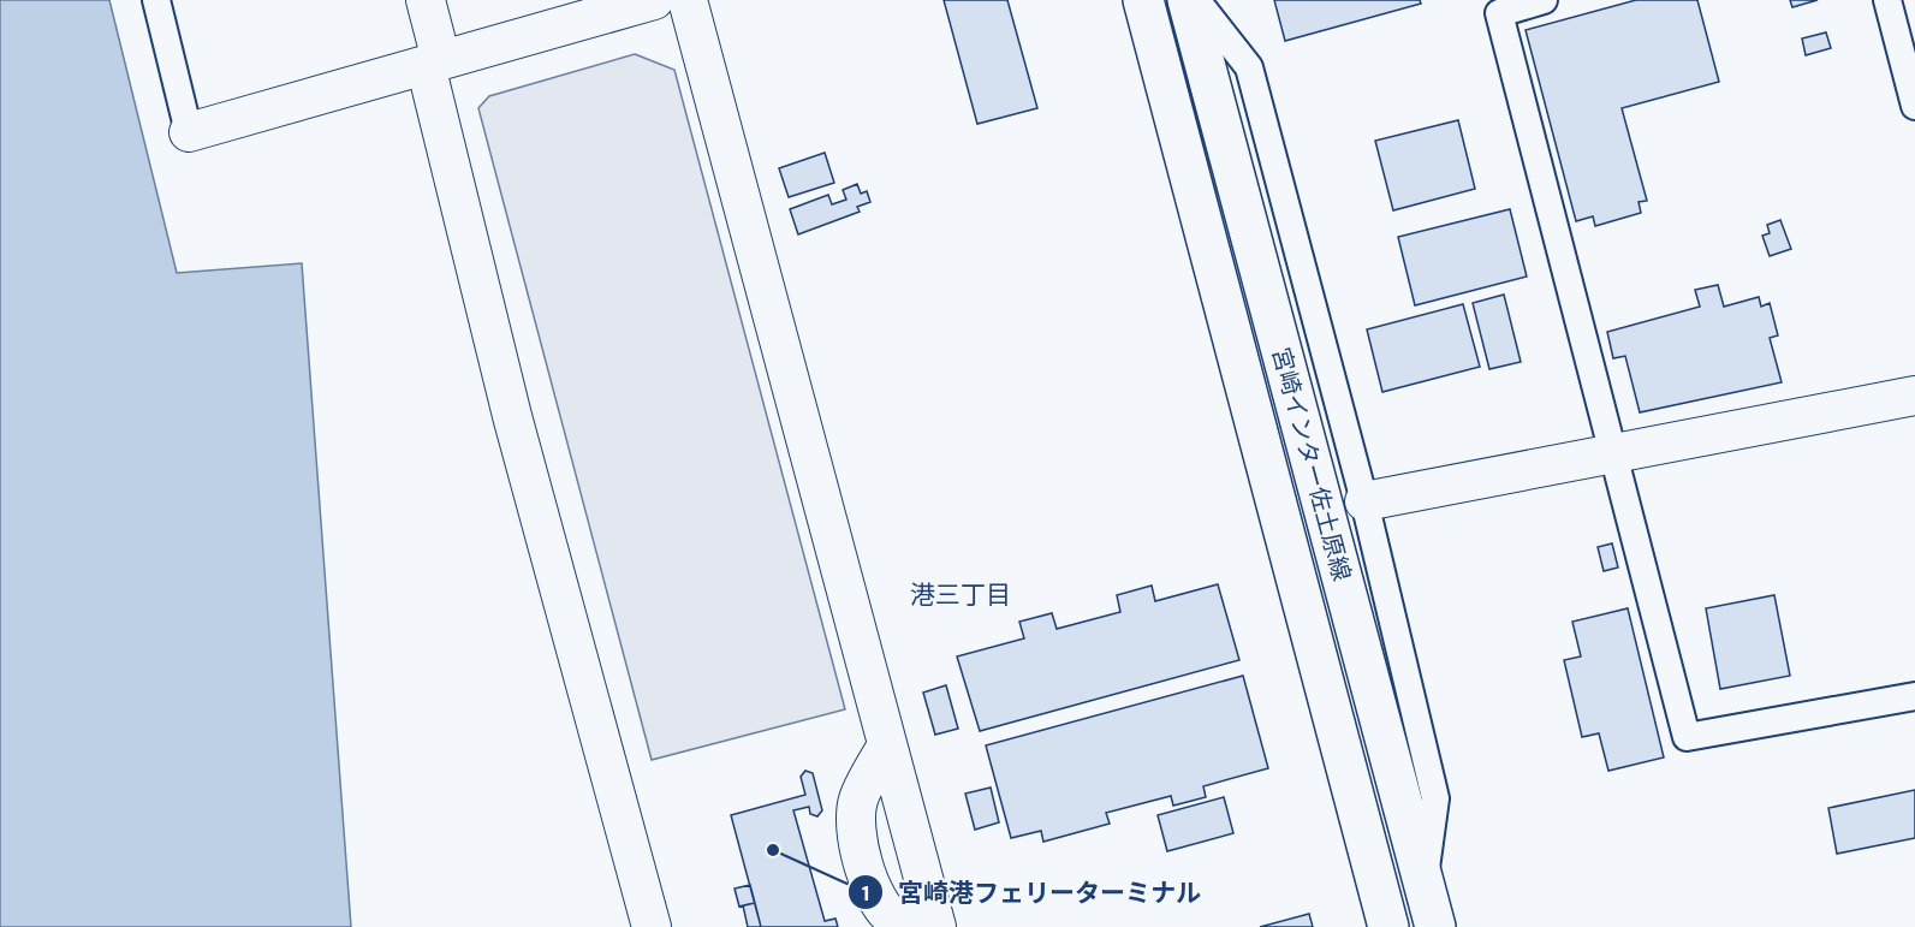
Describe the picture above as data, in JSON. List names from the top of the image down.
{
  "streets": {
    "main road": ["宮崎インター佐土原線"]
  },
  "districts": ["港三丁目"],
  "places": ["宮崎港フェリーターミナル"]
}
